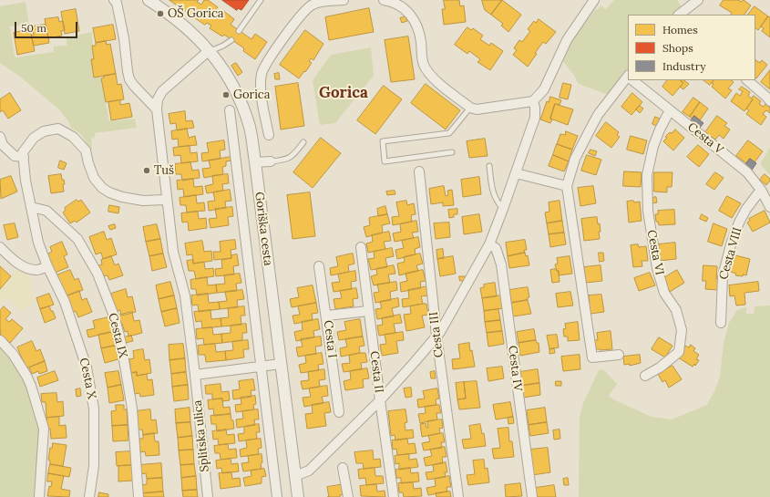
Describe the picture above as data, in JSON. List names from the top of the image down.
{
  "streets": {
    "street": [
      "Cesta V",
      "Goriška cesta",
      "Cesta VI",
      "Cesta VIII",
      "Cesta III",
      "Cesta IX",
      "Cesta I",
      "Cesta IV",
      "Cesta II",
      "Cesta X",
      "Splitska ulica"
    ]
  },
  "crossings": [
    ["Cesta V", "Cesta VI"],
    ["Cesta V", "Cesta VIII"],
    ["Cesta IX", "Cesta X"],
    ["Cesta X", "Splitska ulica"]
  ],
  "districts": ["Gorica"],
  "places": ["OŠ Gorica", "Gorica", "Tuš"],
  "legend": ["Homes", "Shops", "Industry"],
  "scale_bar": "50 m"
}
